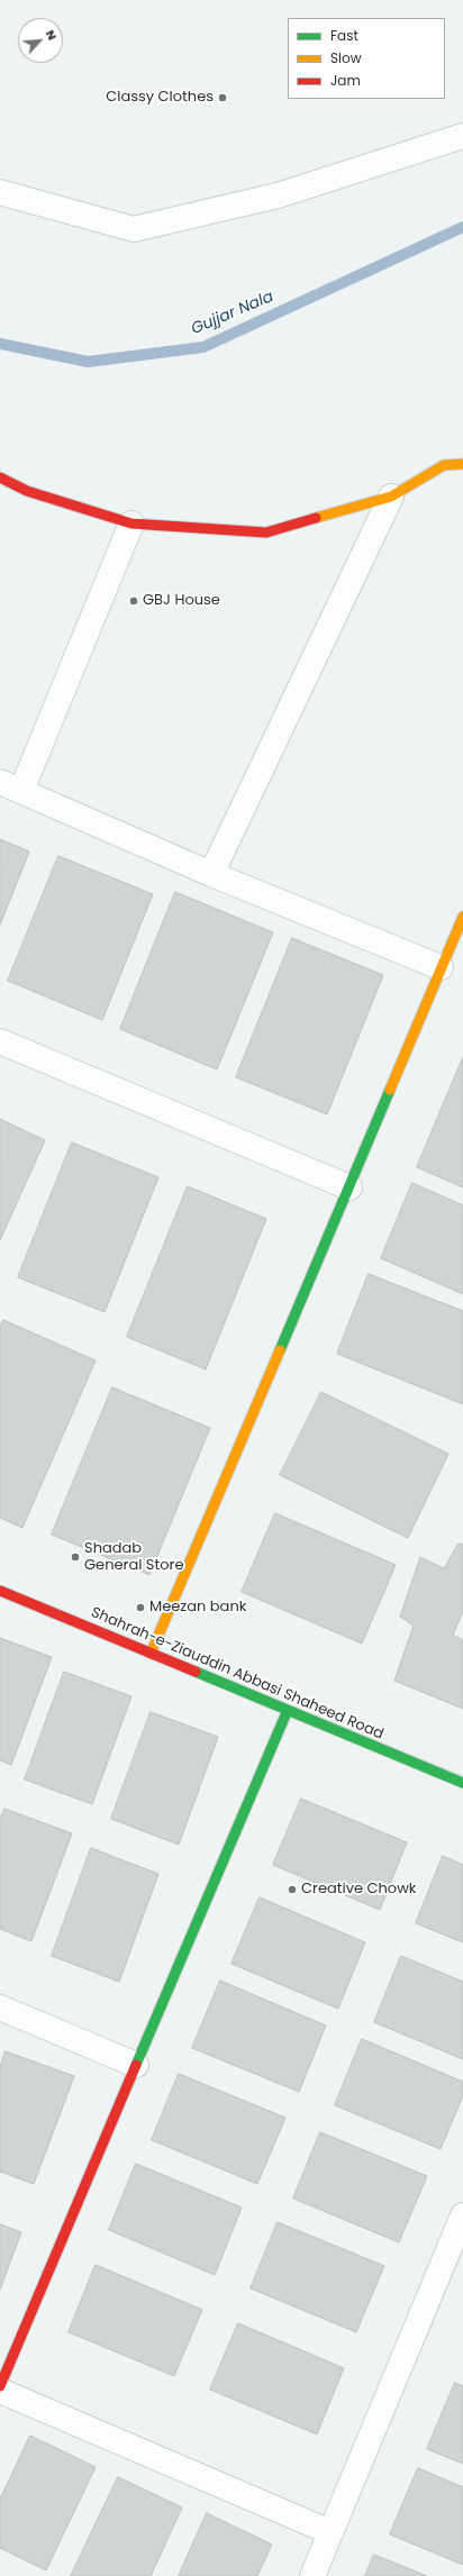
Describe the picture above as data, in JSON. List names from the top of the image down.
{
  "streets": {
    "street": ["Shahrah-e-Ziauddin Abbasi Shaheed Road"]
  },
  "water": ["Gujjar Nala"],
  "places": [
    "Classy Clothes",
    "GBJ House",
    "Shadab General Store",
    "Meezan bank",
    "Creative Chowk"
  ],
  "legend": ["Fast", "Slow", "Jam"],
  "north": "top right"
}
